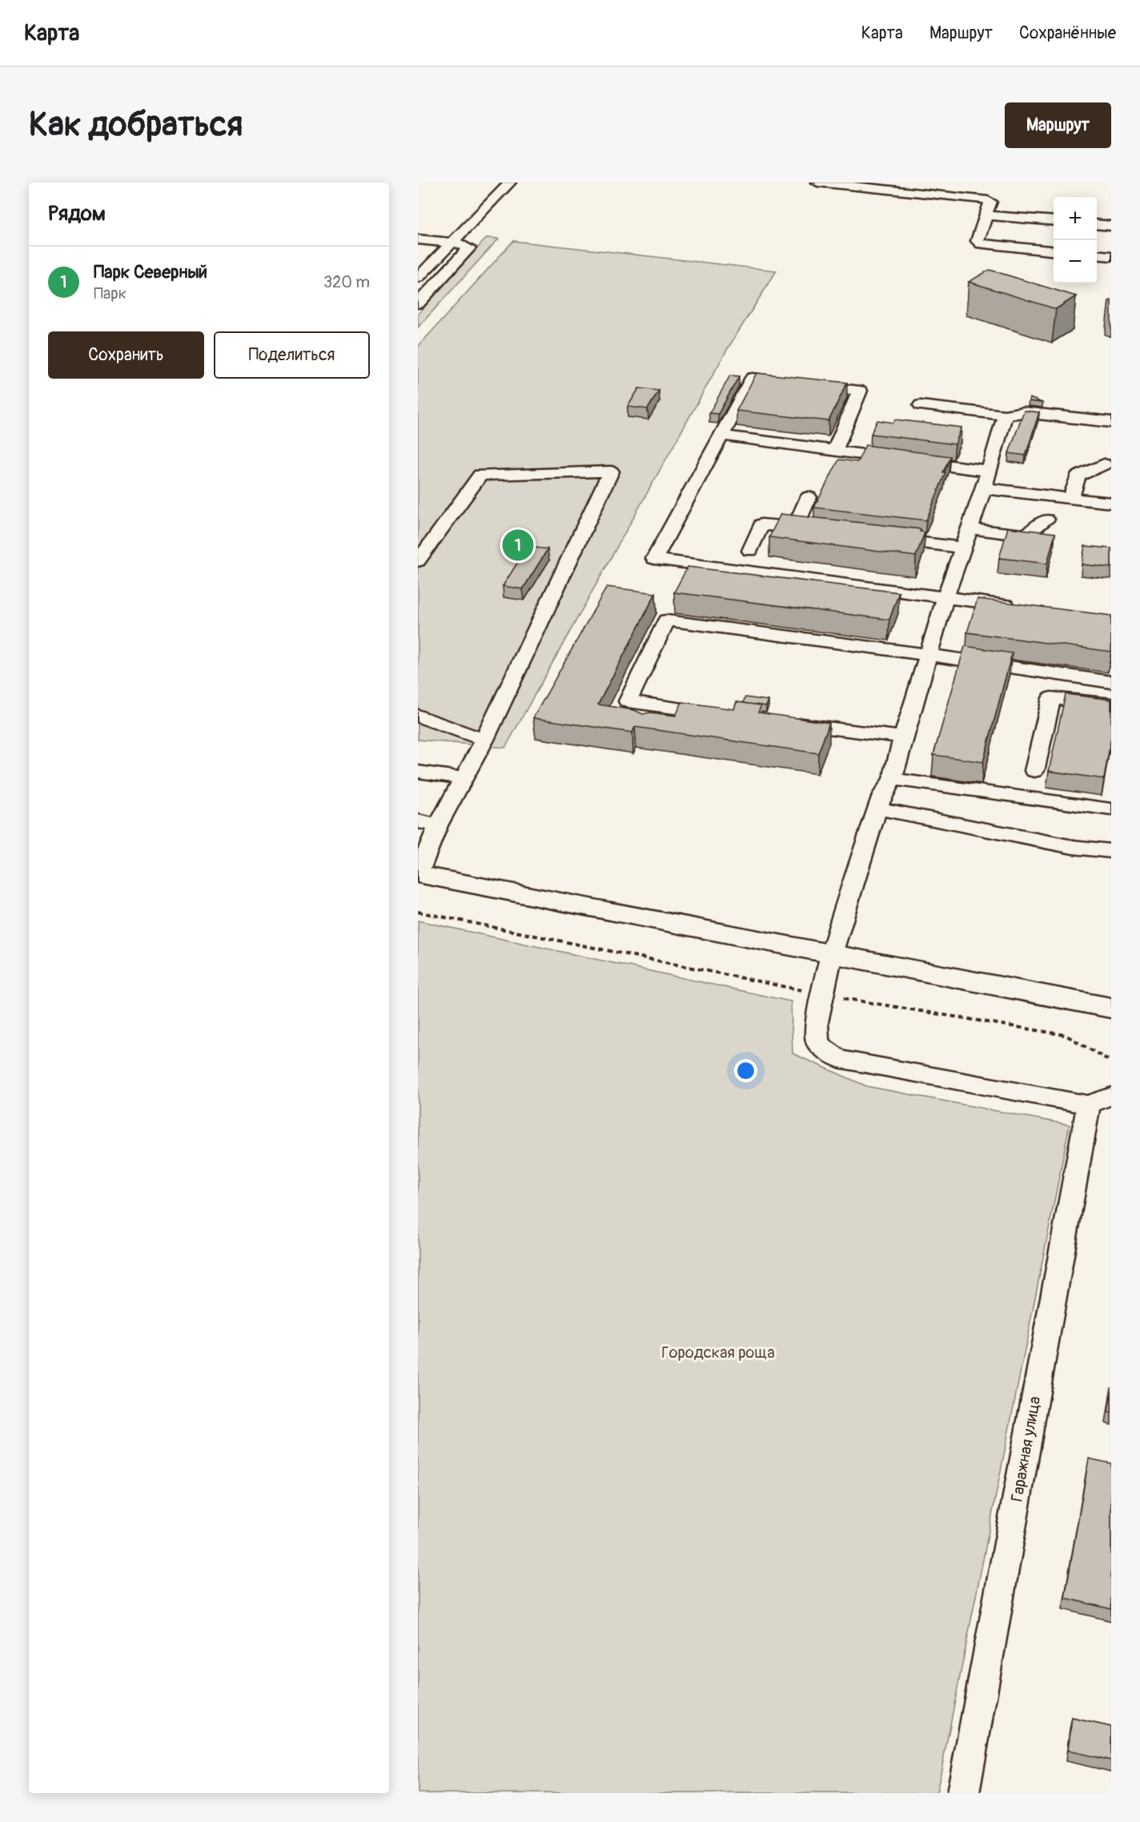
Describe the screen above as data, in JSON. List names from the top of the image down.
{
  "streets": {
    "street": ["Гаражная улица"]
  },
  "parks": ["Городская роща"],
  "page": {
    "header": "Карта",
    "nav": ["Карта", "Маршрут", "Сохранённые"],
    "buttons": [
      "Маршрут",
      ["Сохранить", "Поделиться"]
    ],
    "title": "Как добраться",
    "heading": "Рядом",
    "map_buttons": ["+", "−"],
    "list": [
      {
        "mark": "1",
        "name": "Парк Северный",
        "note": "Парк",
        "value": "320 m"
      }
    ],
    "pins": "1"
  }
}
